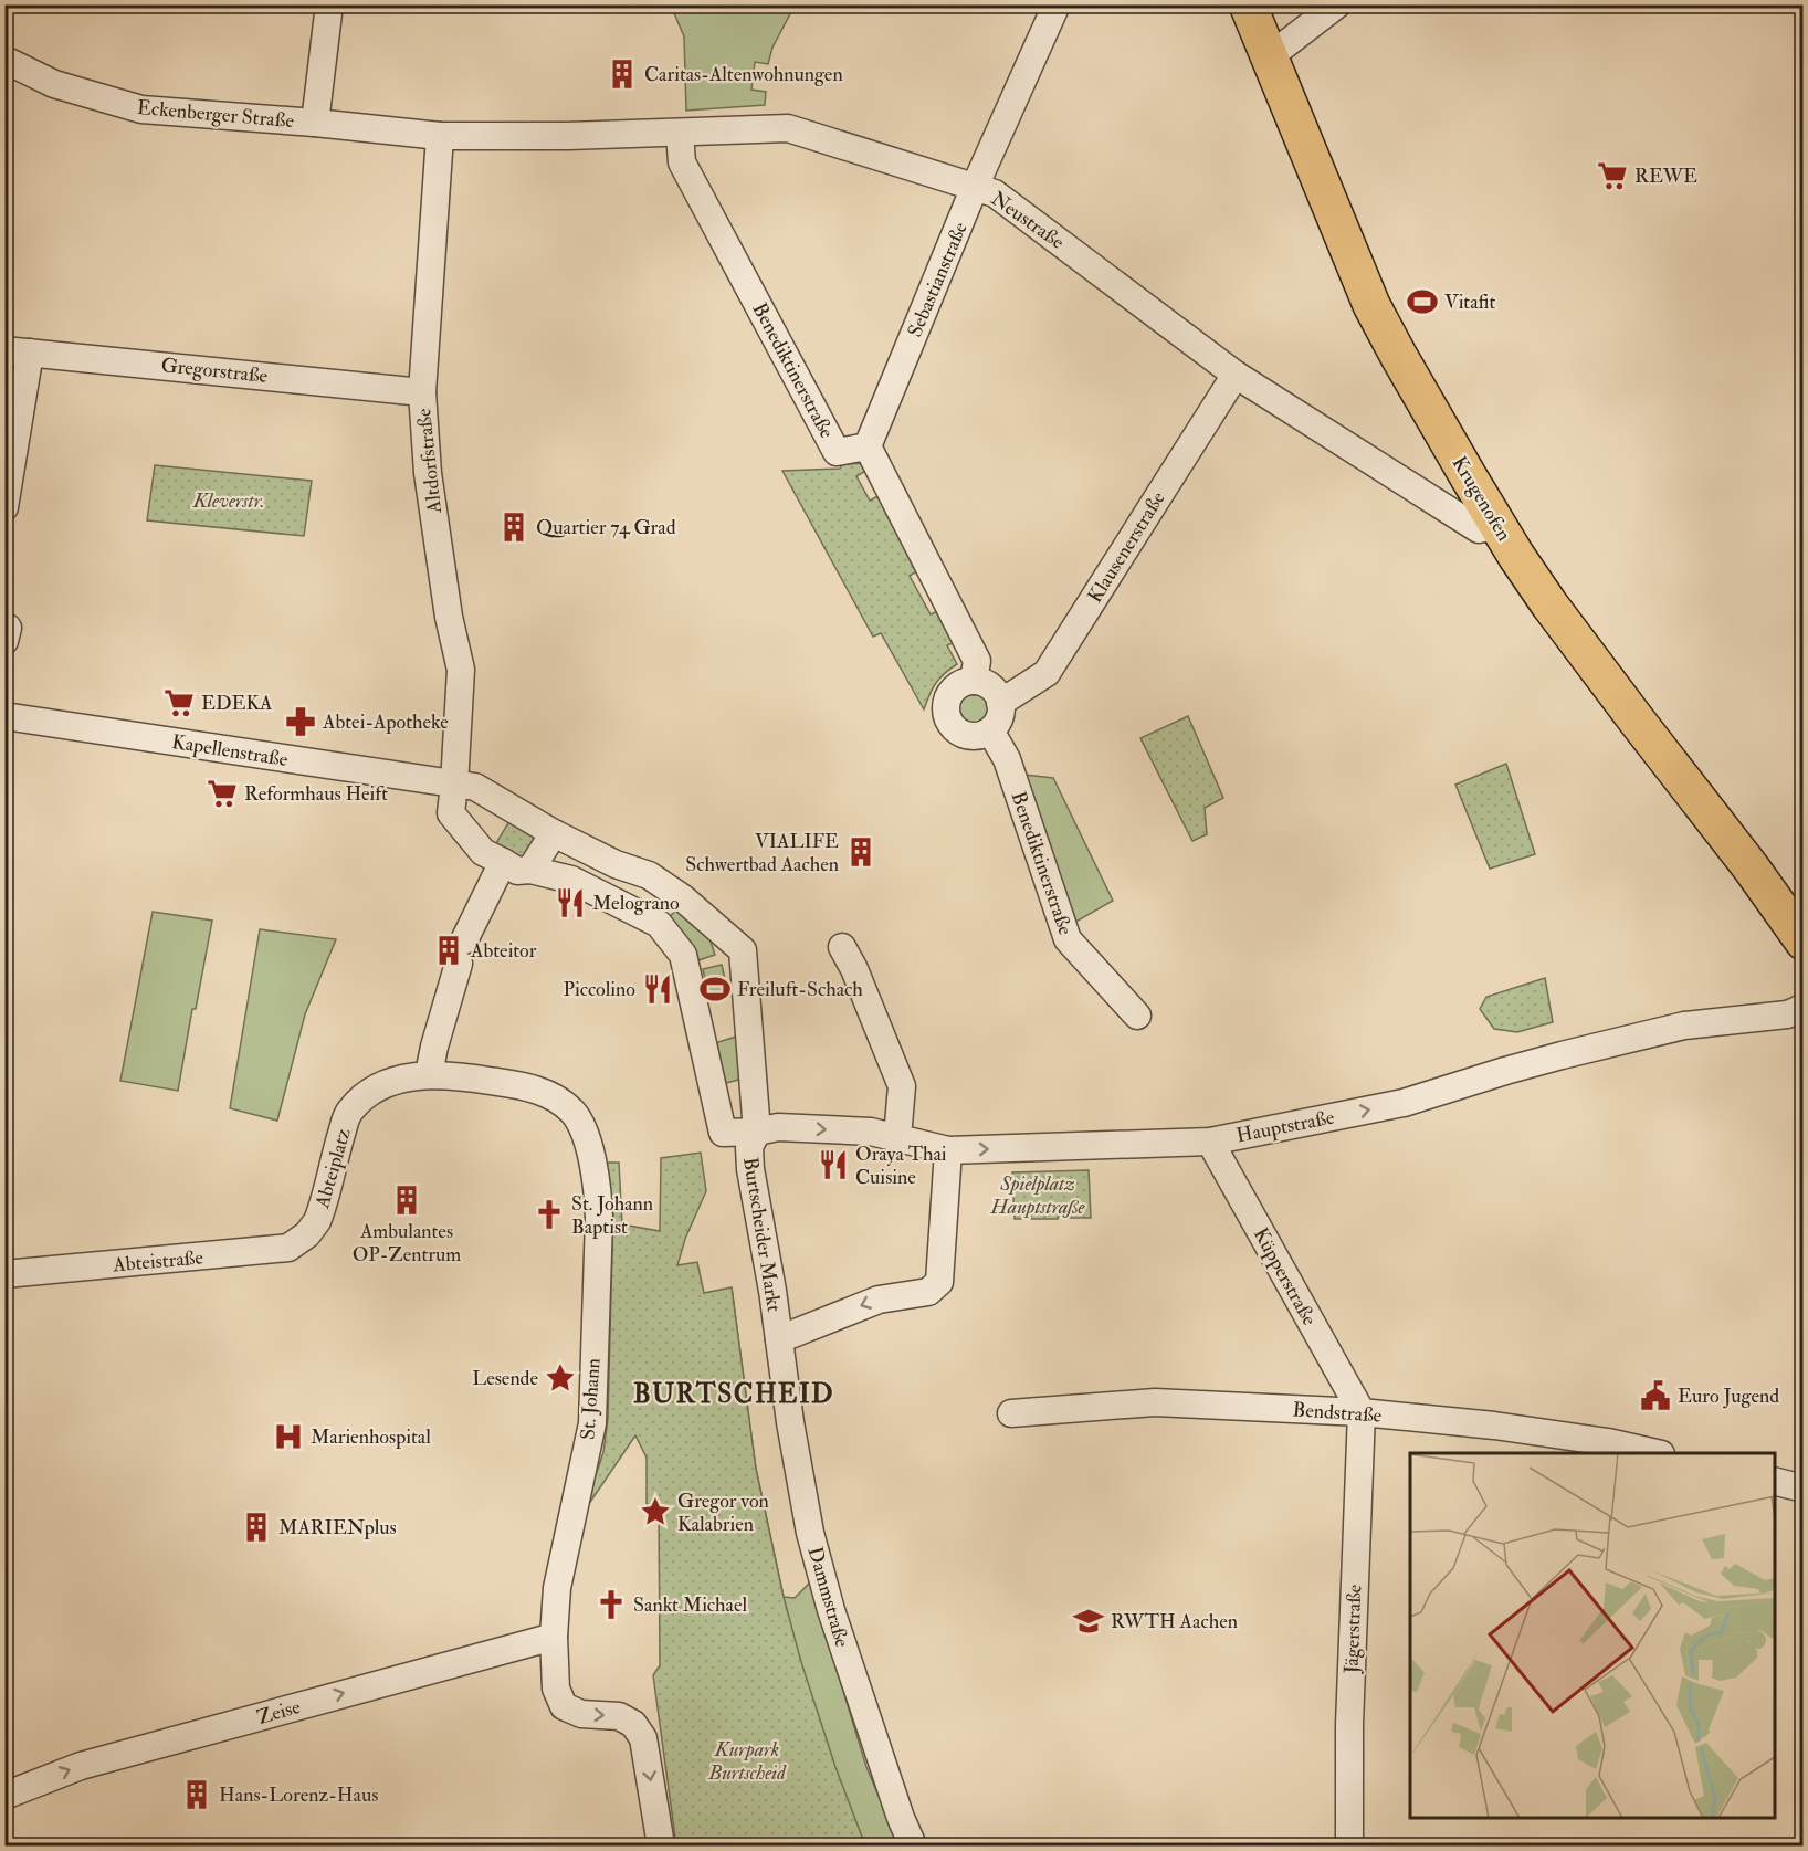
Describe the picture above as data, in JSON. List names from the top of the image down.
{
  "streets": {
    "main road": ["Krugenofen"],
    "street": [
      "Eckenberger Straße",
      "Neustraße",
      "Sebastianstraße",
      "Gregorstraße",
      "Benediktinerstraße",
      "Altdorfstraße",
      "Klausenerstraße",
      "Kapellenstraße",
      "Hauptstraße",
      "Abteiplatz",
      "Burtscheider Markt",
      "Abteistraße",
      "Küpperstraße",
      "St. Johann",
      "Bendstraße",
      "Dammstraße",
      "Jägerstraße",
      "Zeise"
    ]
  },
  "crossings": [
    ["Eckenberger Straße", "Neustraße"],
    ["Eckenberger Straße", "Altdorfstraße"],
    ["Neustraße", "Sebastianstraße"],
    ["Neustraße", "Benediktinerstraße"],
    ["Neustraße", "Altdorfstraße"],
    ["Neustraße", "Krugenofen"],
    ["Neustraße", "Klausenerstraße"],
    ["Sebastianstraße", "Benediktinerstraße"],
    ["Gregorstraße", "Altdorfstraße"],
    ["Benediktinerstraße", "Klausenerstraße"],
    ["Altdorfstraße", "Kapellenstraße"],
    ["Altdorfstraße", "Burtscheider Markt"],
    ["Kapellenstraße", "Burtscheider Markt"],
    ["Hauptstraße", "Burtscheider Markt"],
    ["Hauptstraße", "Küpperstraße"],
    ["Abteiplatz", "Abteistraße"],
    ["Abteiplatz", "St. Johann"],
    ["Burtscheider Markt", "Dammstraße"],
    ["Küpperstraße", "Bendstraße"],
    ["Küpperstraße", "Jägerstraße"],
    ["St. Johann", "Zeise"],
    ["Bendstraße", "Jägerstraße"]
  ],
  "one_way": ["Hauptstraße", "Zeise"],
  "districts": ["BURTSCHEID"],
  "parks": ["Kleverstr.", "Spielplatz Hauptstraße", "Kurpark Burtscheid"],
  "places": {
    "building": [
      "Caritas-Altenwohnungen",
      "Quartier 74 Grad",
      "VIALIFE Schwertbad Aachen",
      "Abteitor",
      "Ambulantes OP-Zentrum",
      "MARIENplus",
      "Hans-Lorenz-Haus"
    ],
    "supermarket": ["REWE", "EDEKA", "Reformhaus Heift"],
    "sports": ["Vitafit", "Freiluft-Schach"],
    "pharmacy": ["Abtei-Apotheke"],
    "restaurant": ["Melograno", "Piccolino", "Oraya Thai Cuisine"],
    "church": ["St. Johann Baptist", "Sankt Michael"],
    "place": ["Lesende", "Gregor von Kalabrien"],
    "public building": ["Euro Jugend"],
    "hospital": ["Marienhospital"],
    "school or university": ["RWTH Aachen"]
  }
}
